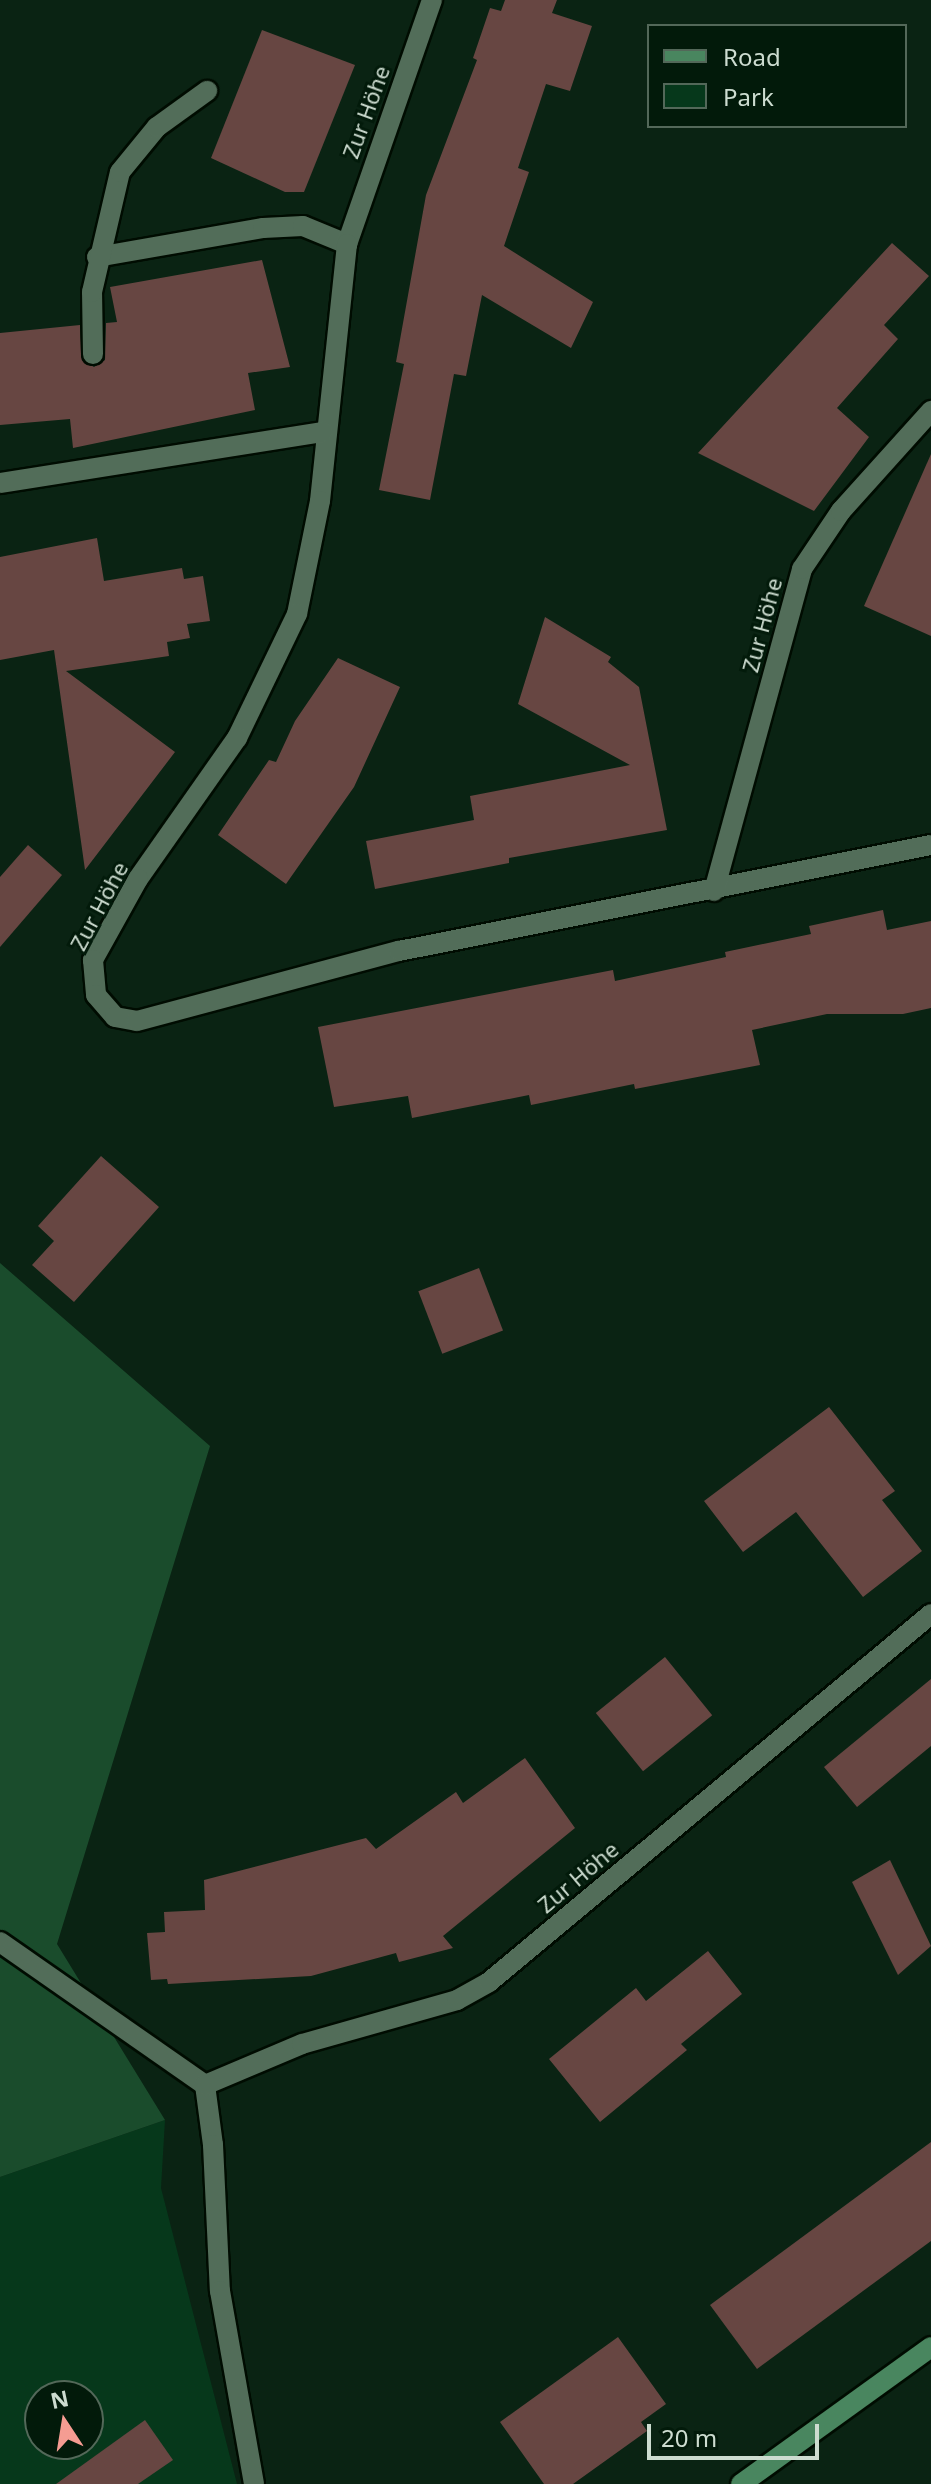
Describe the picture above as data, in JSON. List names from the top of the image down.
{
  "streets": {
    "street": ["Zur Höhe"]
  },
  "legend": ["Road", "Park"],
  "scale_bar": "20 m",
  "north": "top"
}
